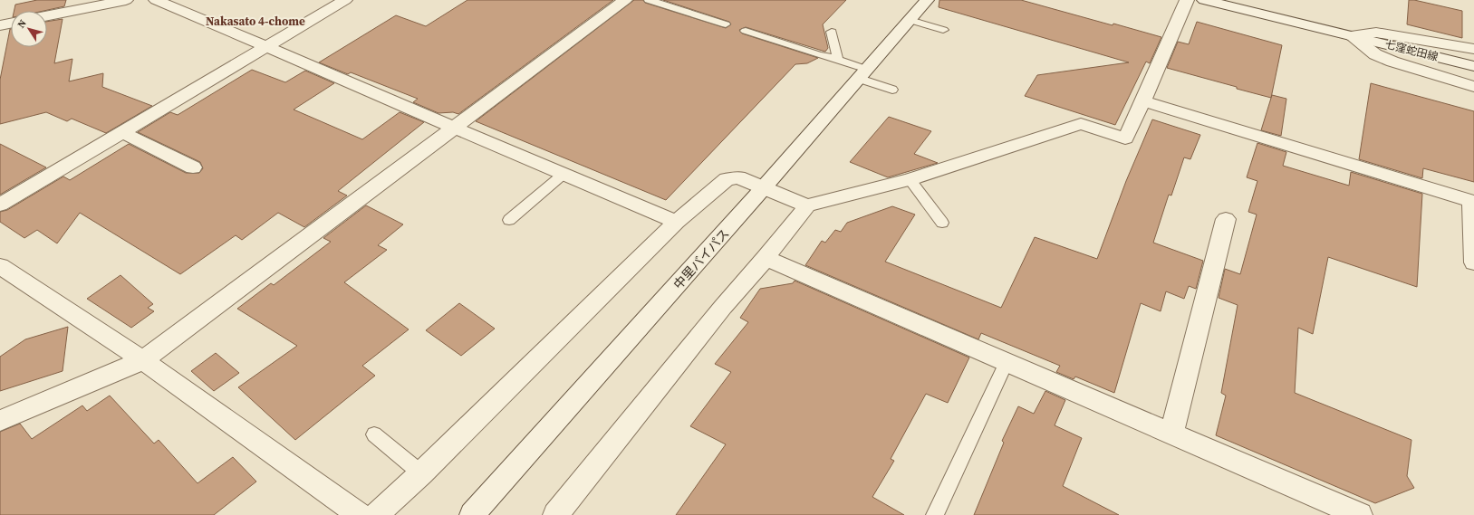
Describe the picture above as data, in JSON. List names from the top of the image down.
{
  "streets": {
    "street": ["七窪蛇田線", "中里バイパス"]
  },
  "districts": ["Nakasato 4-chome"],
  "north": "top left"
}
